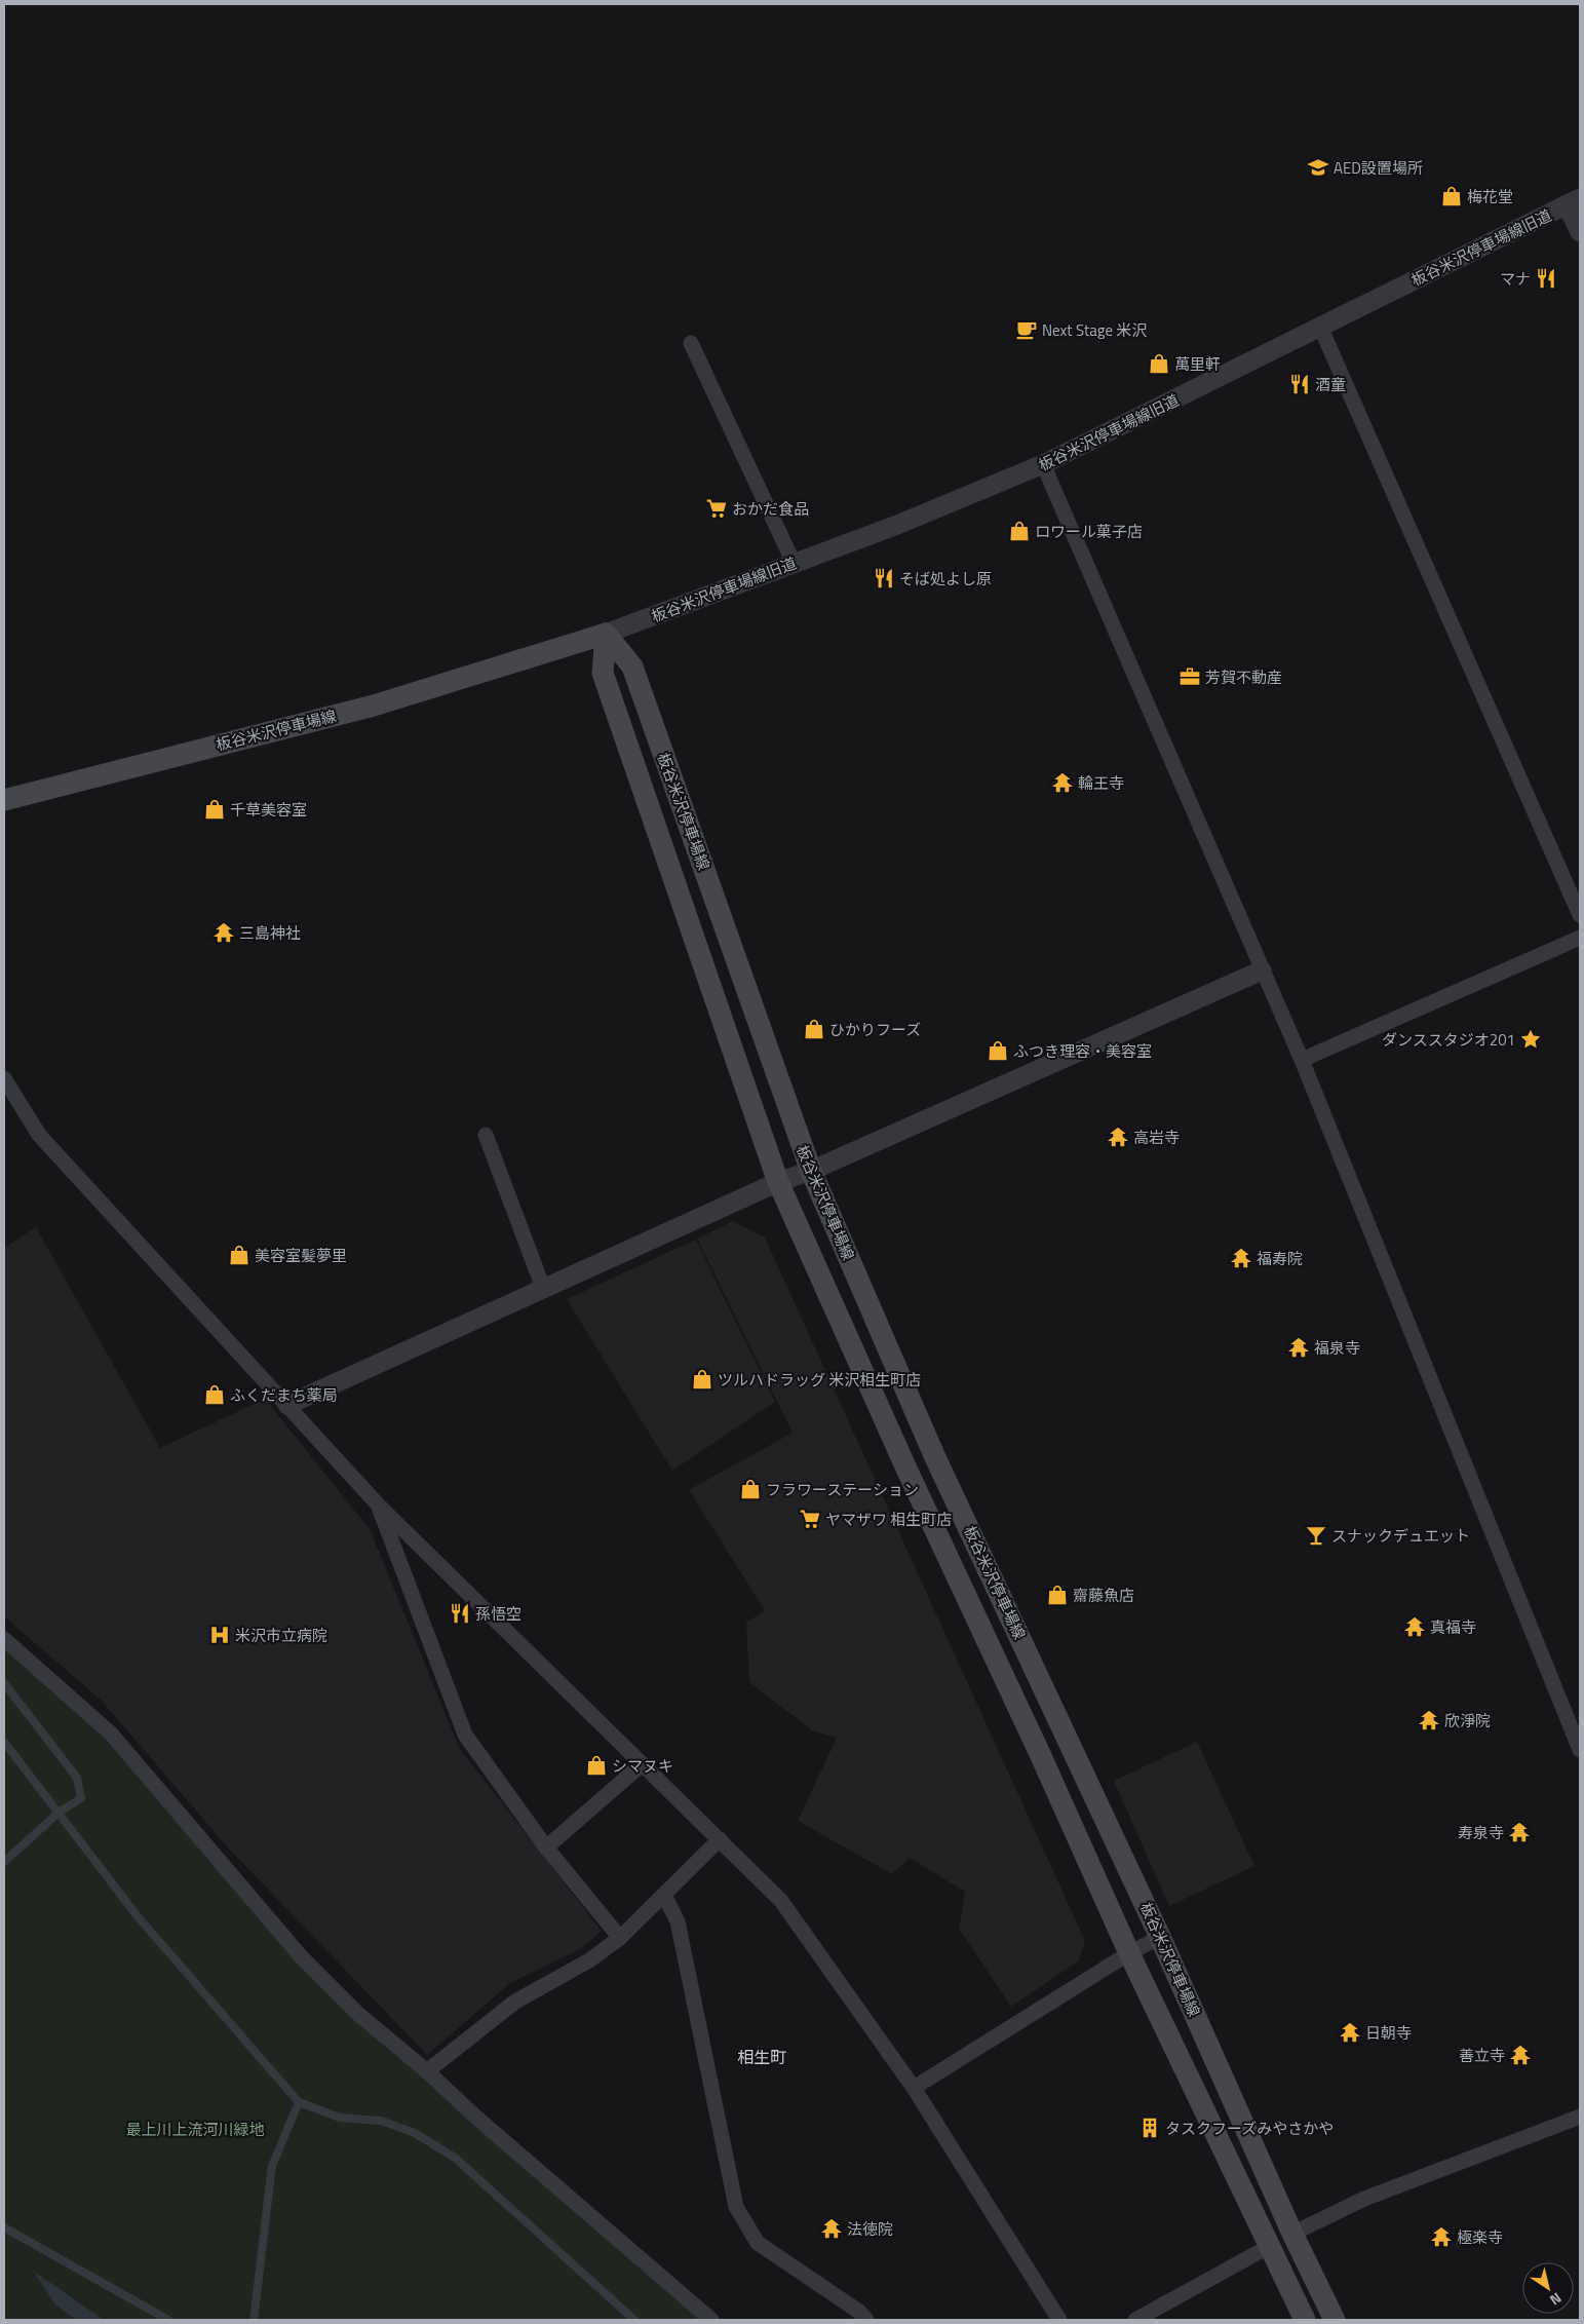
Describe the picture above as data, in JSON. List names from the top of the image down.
{
  "streets": {
    "main road": ["板谷米沢停車場線"],
    "street": ["板谷米沢停車場線旧道"]
  },
  "crossings": [
    ["板谷米沢停車場線旧道", "板谷米沢停車場線"]
  ],
  "districts": ["相生町"],
  "parks": ["最上川上流河川緑地"],
  "places": {
    "school or university": ["AED設置場所"],
    "shop": [
      "梅花堂",
      "萬里軒",
      "ロワール菓子店",
      "千草美容室",
      "ひかりフーズ",
      "ふつき理容・美容室",
      "美容室髪夢里",
      "ツルハドラッグ 米沢相生町店",
      "ふくだまち薬局",
      "フラワーステーション",
      "齋藤魚店",
      "シマヌキ"
    ],
    "restaurant": [
      "マナ",
      "酒童",
      "そば処よし原",
      "孫悟空"
    ],
    "cafe": ["Next Stage 米沢"],
    "supermarket": ["おかだ食品", "ヤマザワ 相生町店"],
    "office": ["芳賀不動産"],
    "temple": [
      "輪王寺",
      "三島神社",
      "高岩寺",
      "福寿院",
      "福泉寺",
      "真福寺",
      "欣淨院",
      "寿泉寺",
      "日朝寺",
      "善立寺",
      "法徳院",
      "極楽寺"
    ],
    "place": ["ダンススタジオ201"],
    "bar": ["スナックデュエット"],
    "hospital": ["米沢市立病院"],
    "building": ["タスクフーズみやさかや"]
  },
  "north": "bottom right"
}
